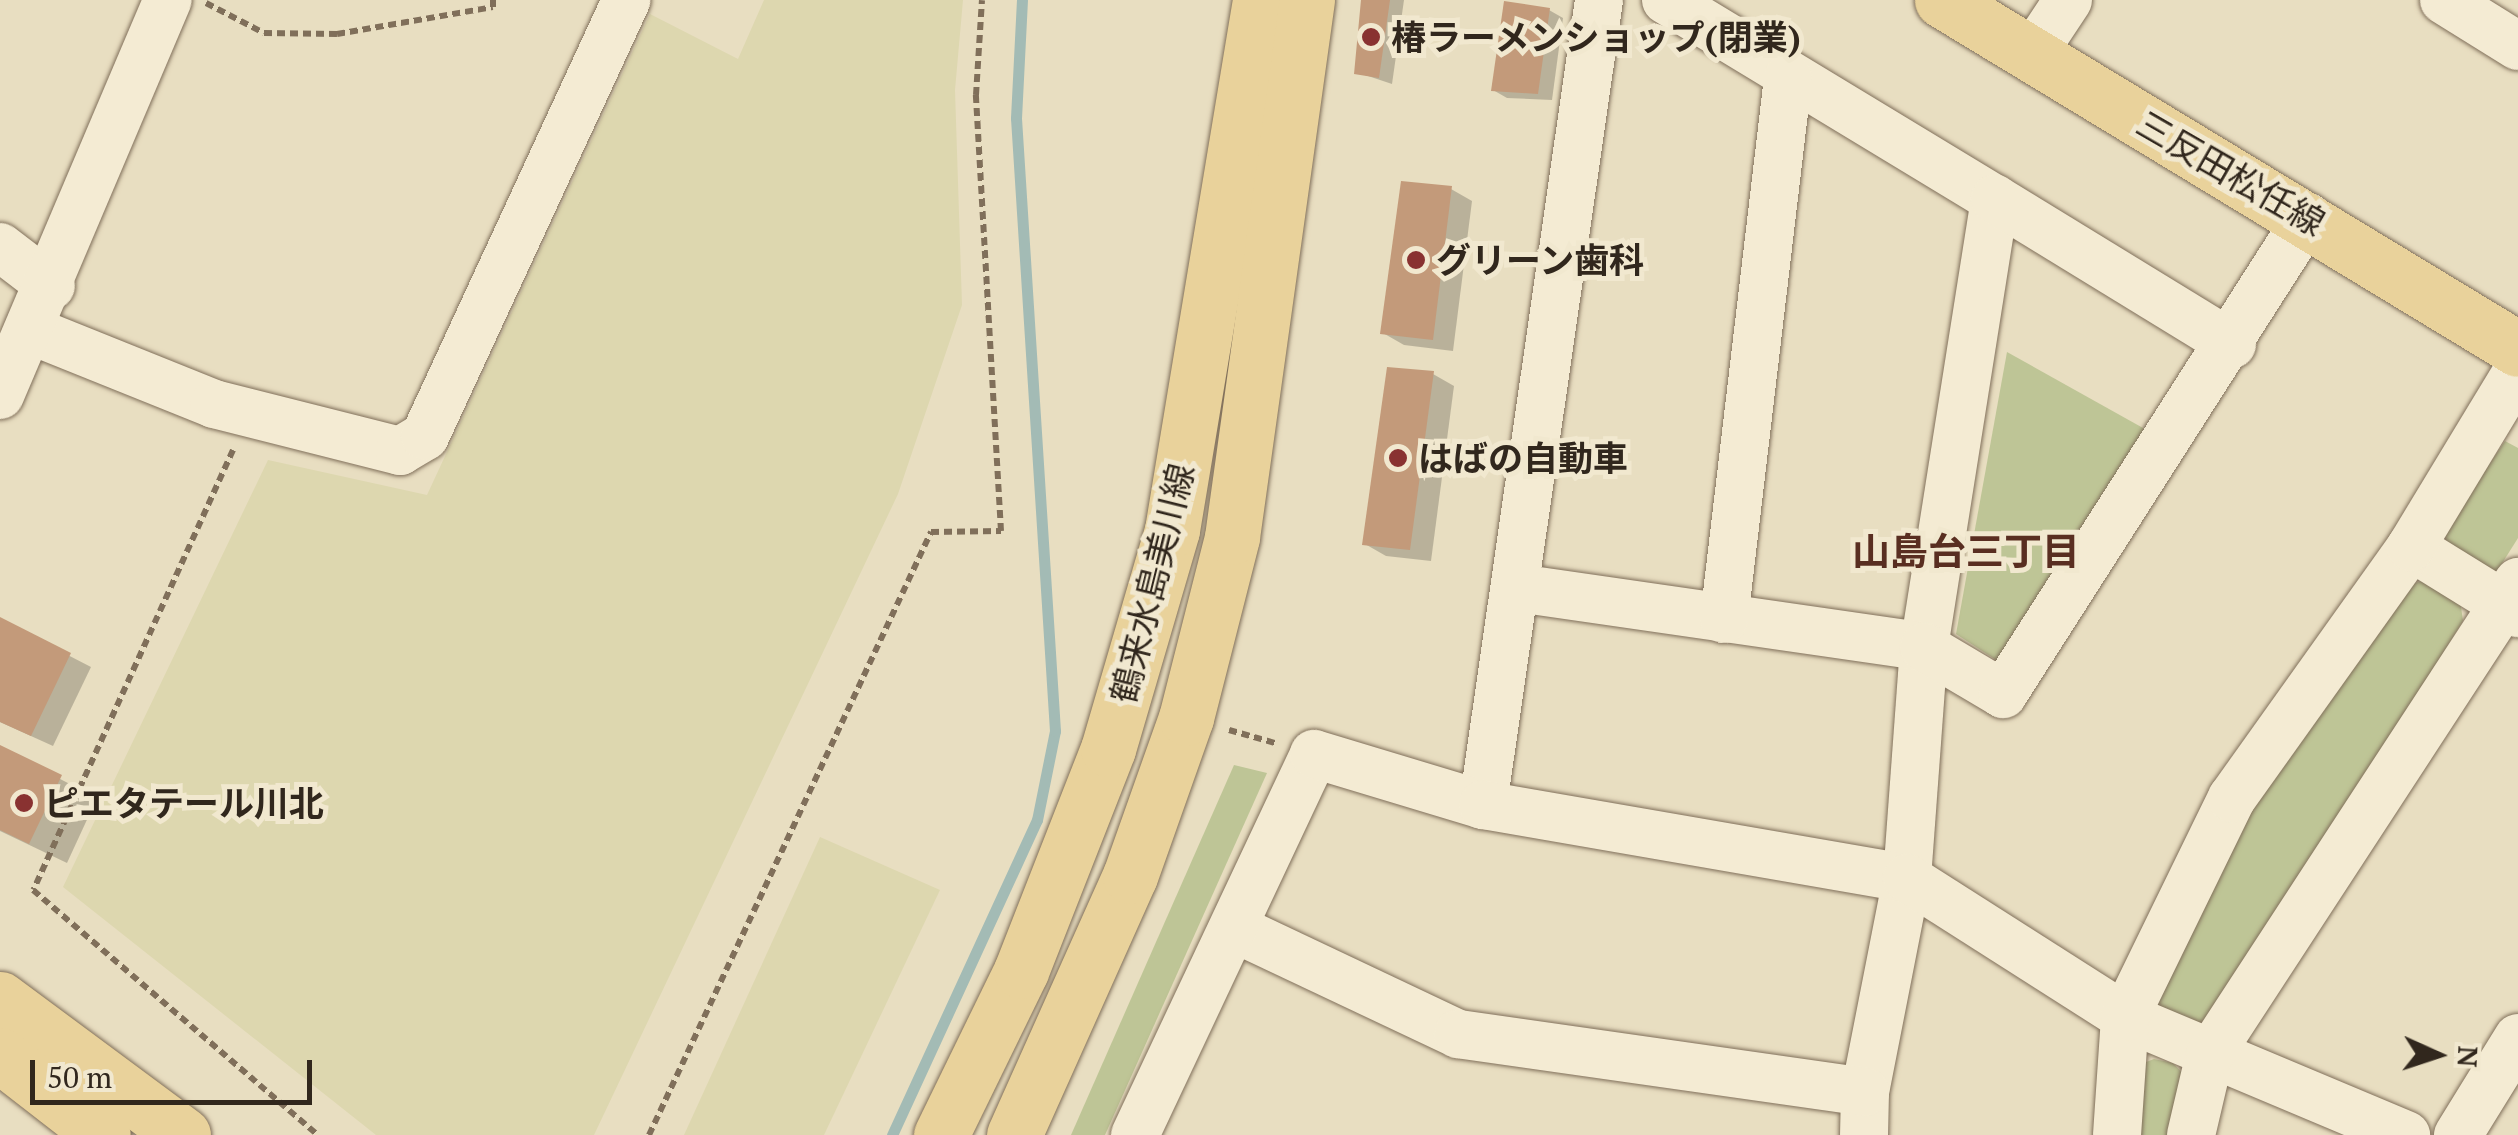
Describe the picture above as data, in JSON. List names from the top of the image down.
{
  "streets": {
    "main road": ["三反田松任線", "鶴来水島美川線"]
  },
  "districts": ["山島台三丁目"],
  "places": [
    "椿ラーメンショップ(閉業)",
    "グリーン歯科",
    "はばの自動車",
    "ピエタテール川北"
  ],
  "scale_bar": "50 m",
  "north": "right"
}
